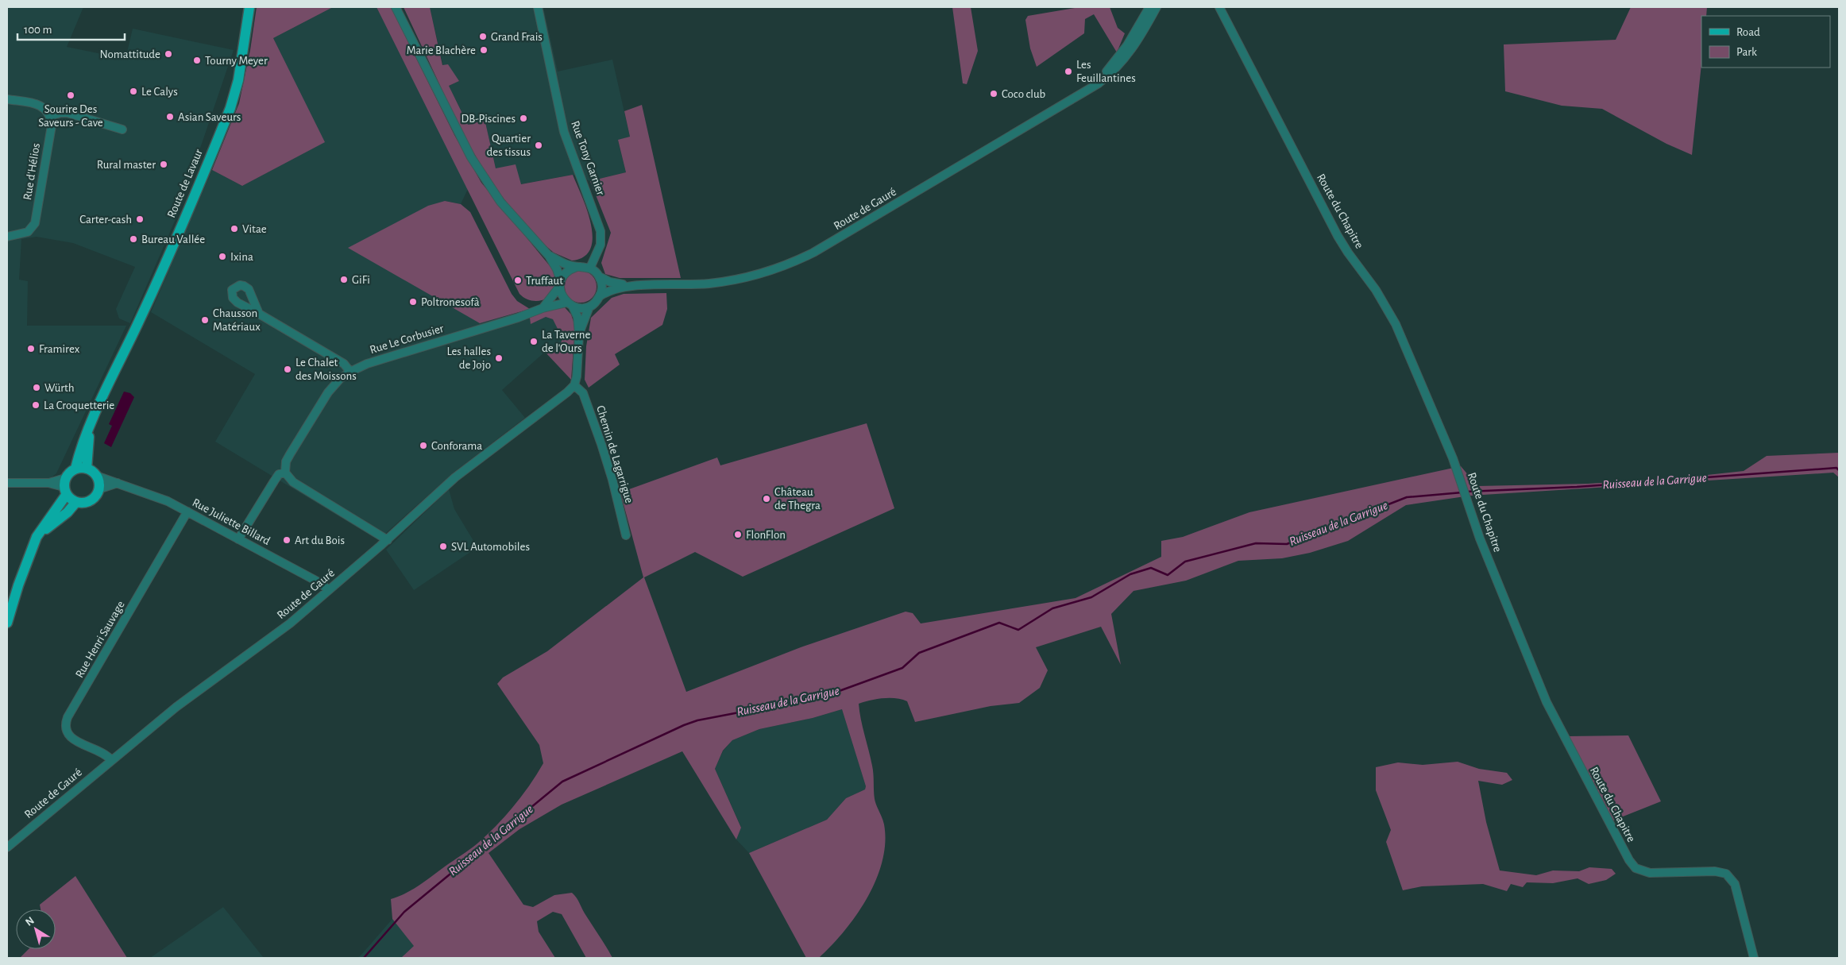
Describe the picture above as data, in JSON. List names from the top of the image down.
{
  "streets": {
    "main road": ["Route de Lavaur"],
    "street": [
      "Rue Tony Garnier",
      "Rue d'Hélios",
      "Route de Gauré",
      "Route du Chapitre",
      "Rue Le Corbusier",
      "Chemin de Lagarrigue",
      "Rue Juliette Billard",
      "Rue Henri Sauvage"
    ]
  },
  "crossings": [
    ["Rue Tony Garnier", "Route de Gauré"],
    ["Rue Tony Garnier", "Rue Le Corbusier"],
    ["Route de Lavaur", "Rue Juliette Billard"],
    ["Route de Gauré", "Rue Le Corbusier"],
    ["Route de Gauré", "Chemin de Lagarrigue"],
    ["Route de Gauré", "Rue Juliette Billard"],
    ["Route de Gauré", "Rue Henri Sauvage"],
    ["Rue Juliette Billard", "Rue Henri Sauvage"]
  ],
  "water": ["Ruisseau de la Garrigue"],
  "places": [
    "Grand Frais",
    "Marie Blachère",
    "Nomattitude",
    "Tourny Meyer",
    "Les Feuillantines",
    "Le Calys",
    "Coco club",
    "Sourire Des Saveurs - Cave",
    "Asian Saveurs",
    "DB-Piscines",
    "Quartier des tissus",
    "Rural master",
    "Carter-cash",
    "Vitae",
    "Bureau Vallée",
    "Ixina",
    "GiFi",
    "Truffaut",
    "Poltronesofà",
    "Chausson Matériaux",
    "La Taverne de l'Ours",
    "Framirex",
    "Les halles de Jojo",
    "Le Chalet des Moissons",
    "Würth",
    "La Croquetterie",
    "Conforama",
    "Château de Thegra",
    "FlonFlon",
    "Art du Bois",
    "SVL Automobiles"
  ],
  "legend": ["Road", "Park"],
  "scale_bar": "100 m",
  "north": "top left"
}
